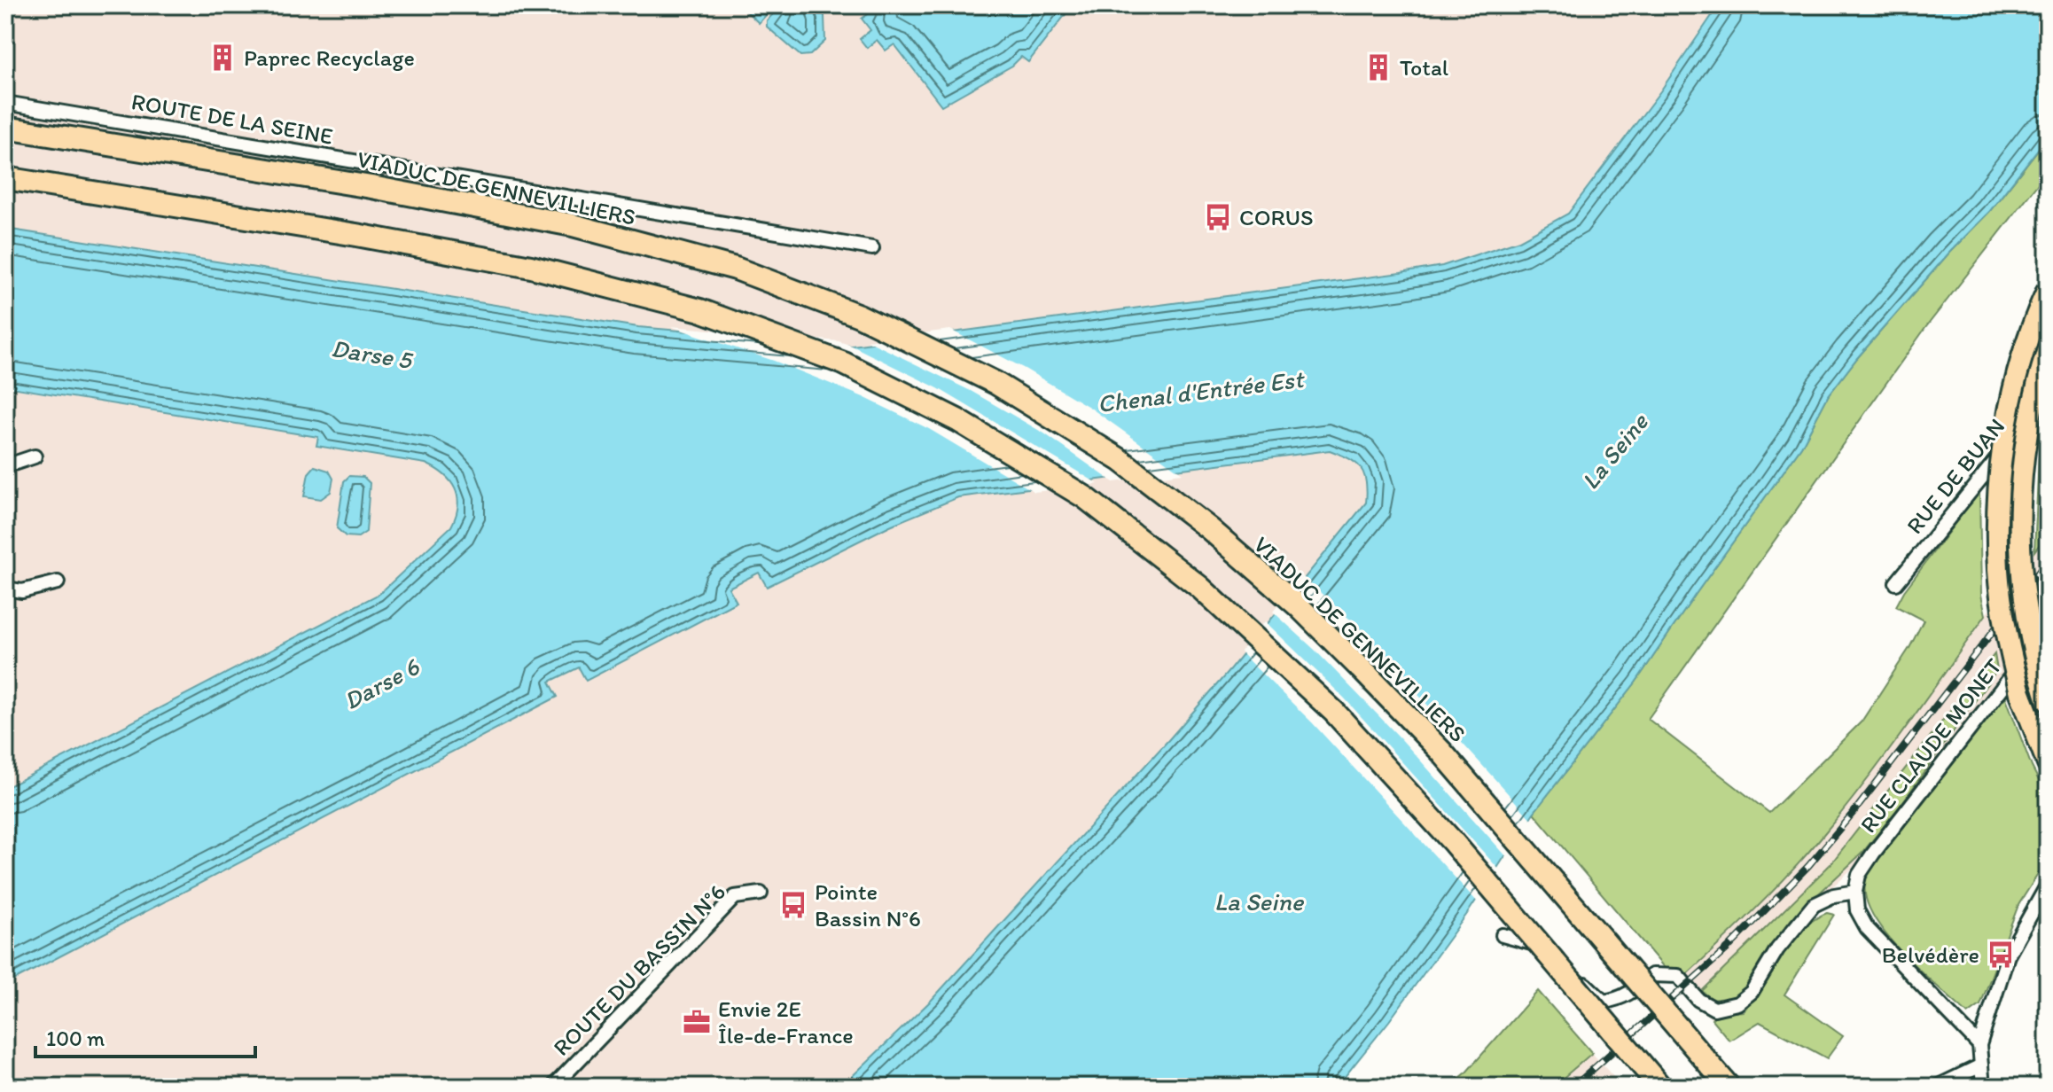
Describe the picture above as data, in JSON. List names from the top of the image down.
{
  "streets": {
    "highway": ["VIADUC DE GENNEVILLIERS"],
    "street": [
      "ROUTE DE LA SEINE",
      "RUE DE BUAN",
      "RUE CLAUDE MONET",
      "ROUTE DU BASSIN N°6"
    ]
  },
  "water": [
    "Darse 5",
    "Chenal d'Entrée Est",
    "La Seine",
    "Darse 6"
  ],
  "places": {
    "building": ["Paprec Recyclage", "Total"],
    "bus stop": ["CORUS", "Pointe Bassin N°6", "Belvédère"],
    "office": ["Envie 2E Île-de-France"]
  },
  "scale_bar": "100 m"
}
